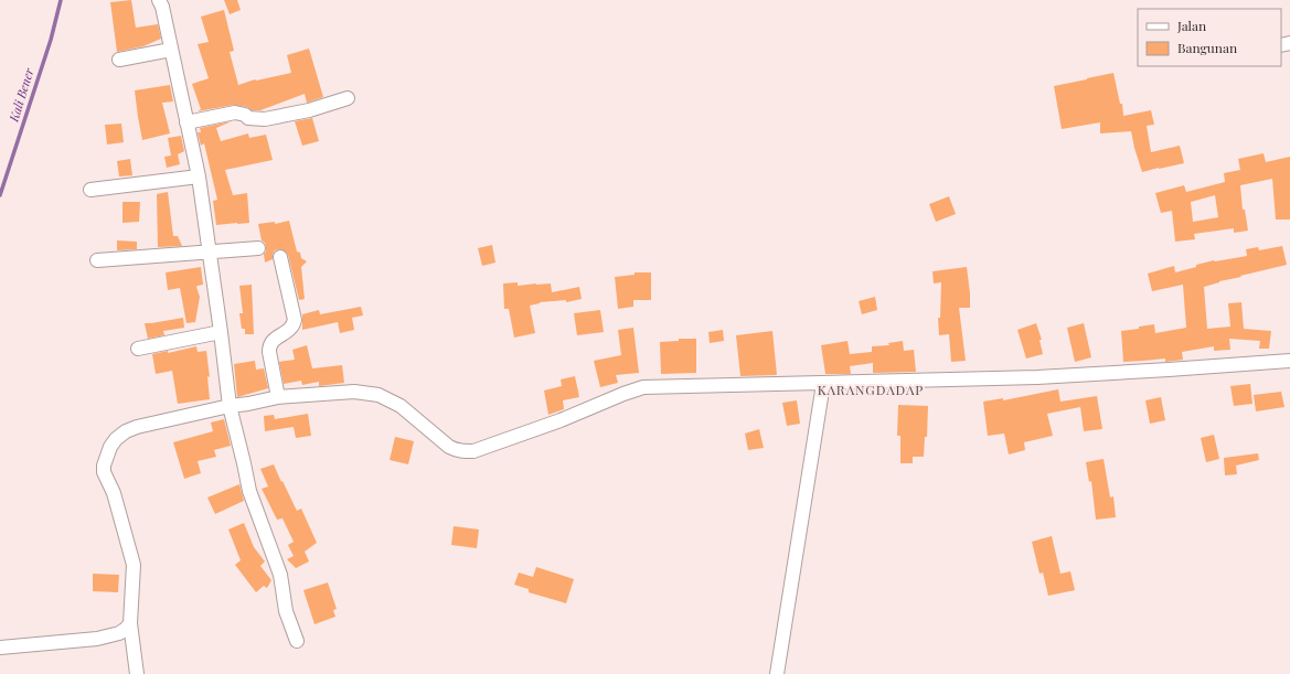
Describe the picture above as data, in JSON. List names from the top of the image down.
{
  "districts": ["KARANGDADAP"],
  "water": ["Kali Bener"],
  "legend": ["Jalan", "Bangunan"]
}
